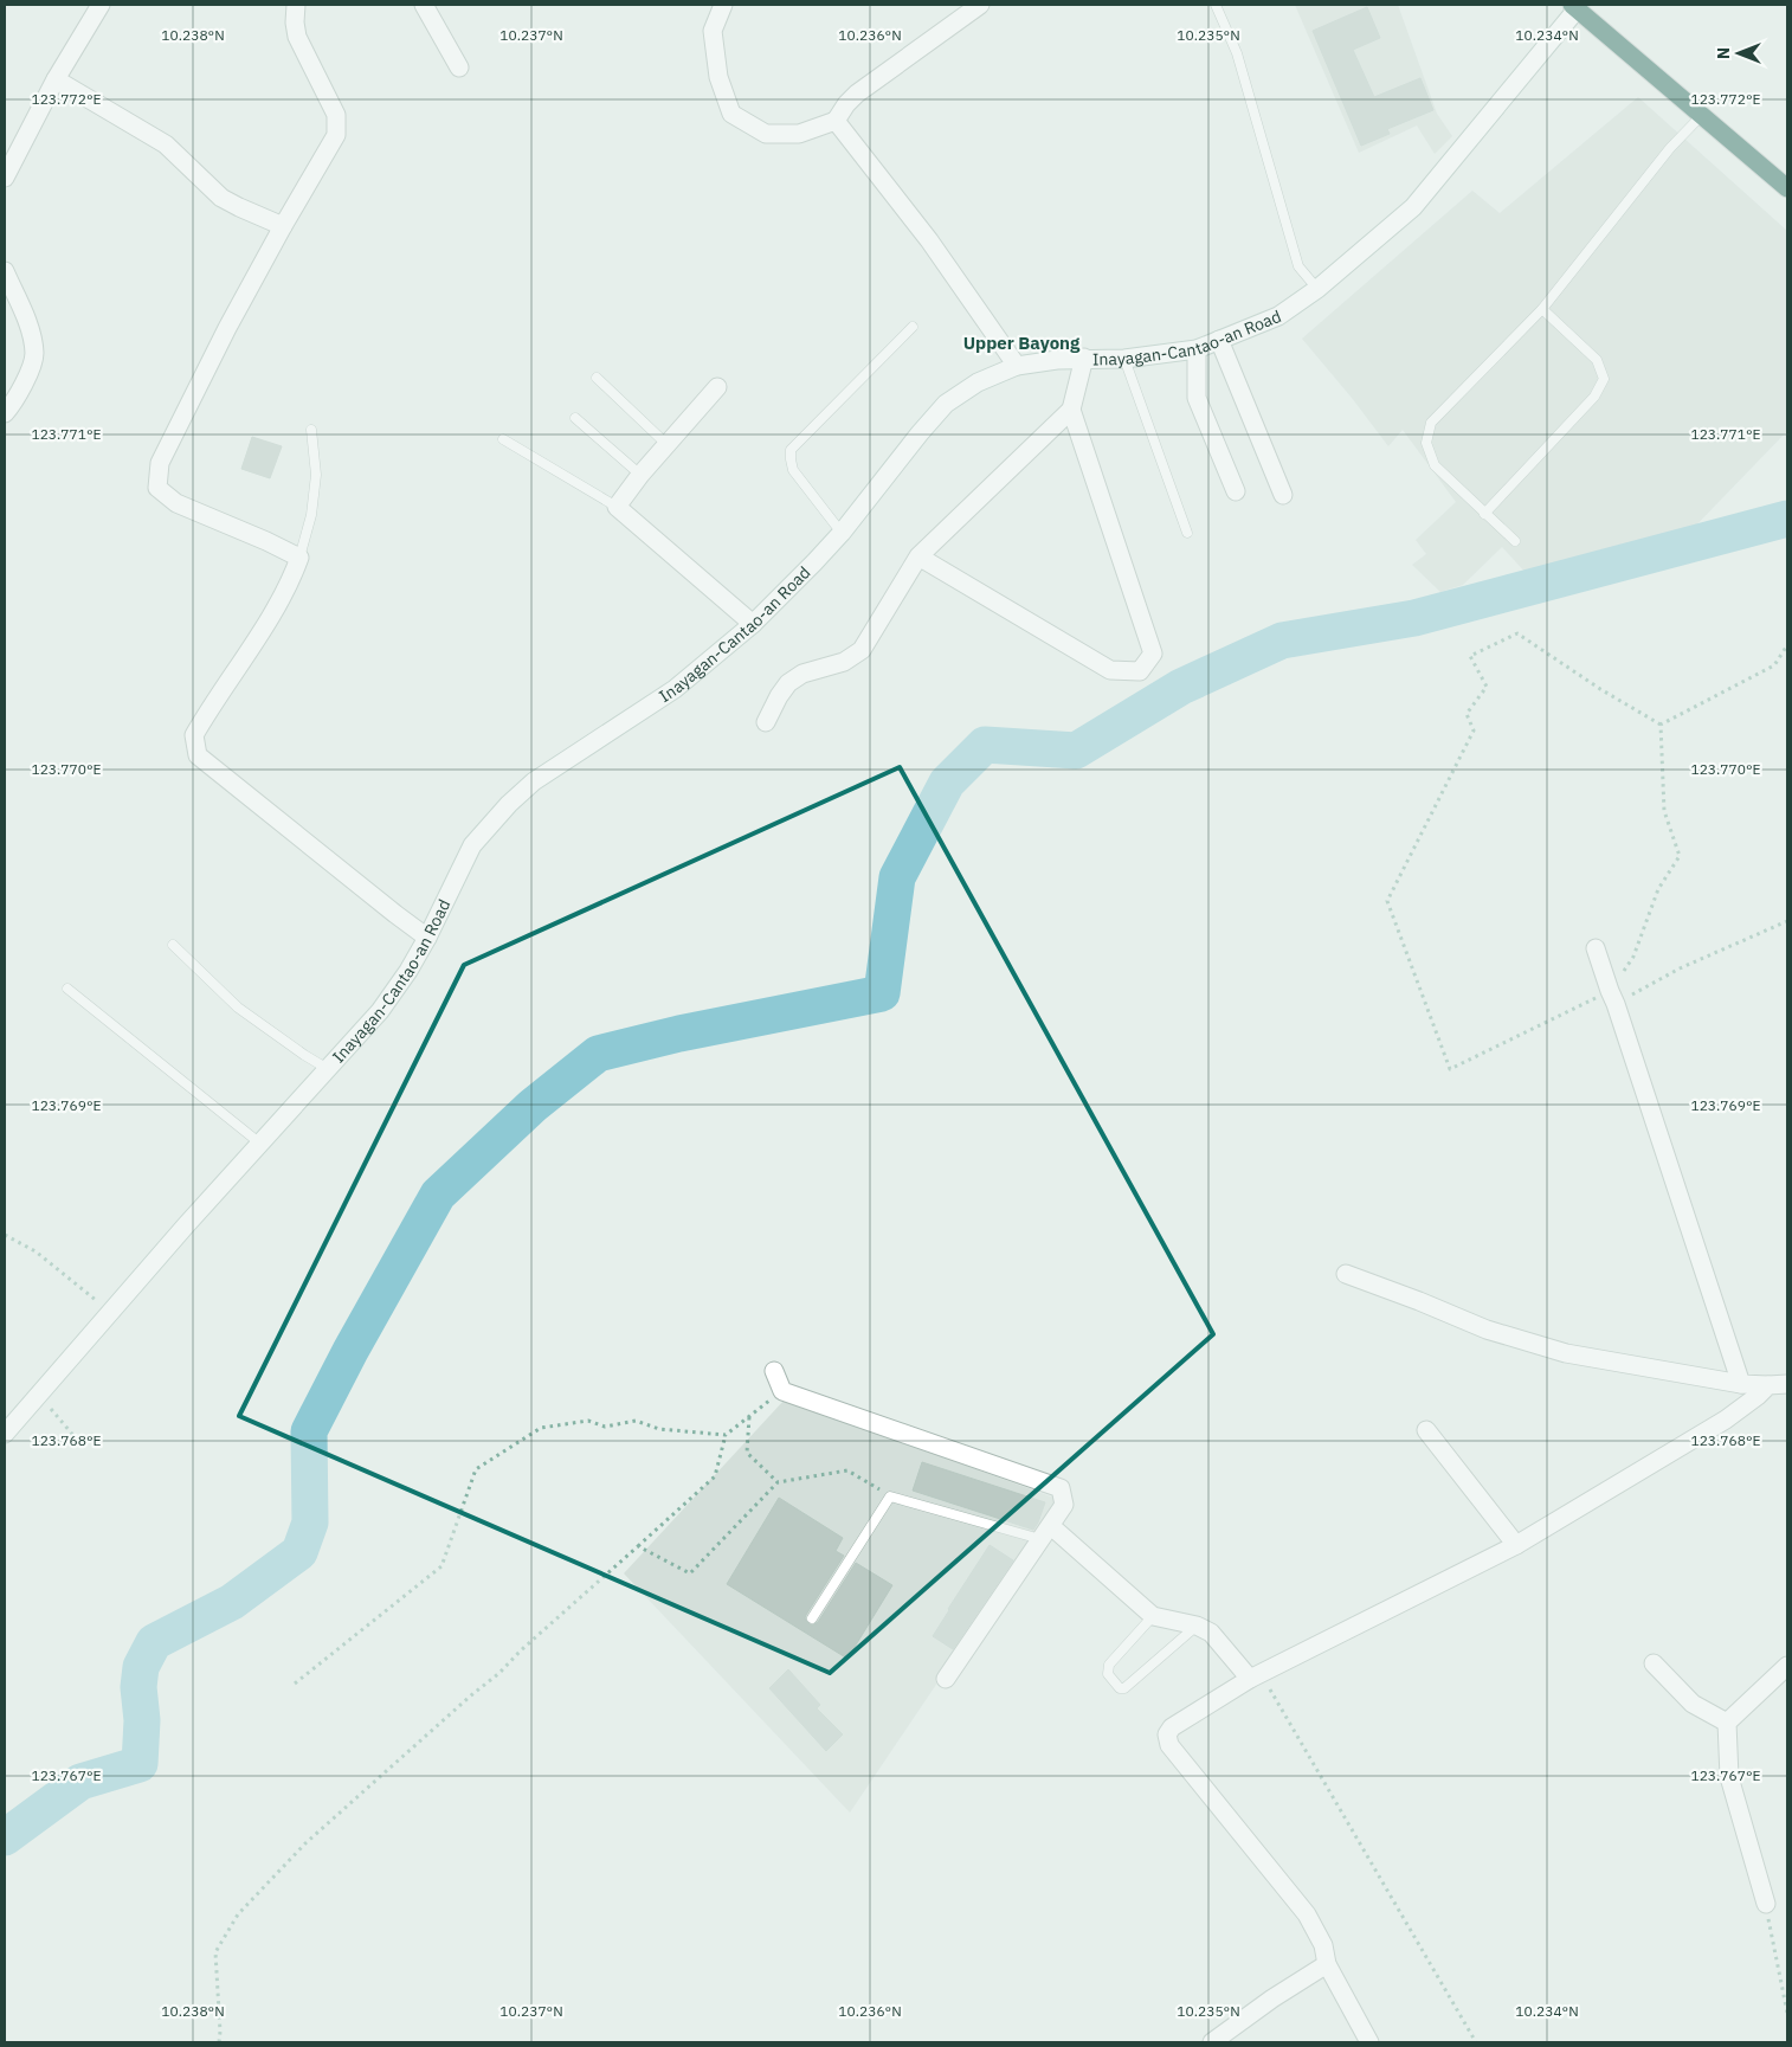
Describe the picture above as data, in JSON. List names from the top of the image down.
{
  "streets": {
    "street": ["Inayagan-Cantao-an Road"]
  },
  "districts": ["Upper Bayong"],
  "north": "left",
  "coordinates": [
    "10.238°N",
    "10.237°N",
    "10.236°N",
    "10.235°N",
    "10.234°N",
    "123.772°E",
    "123.771°E",
    "123.770°E",
    "123.769°E",
    "123.768°E",
    "123.767°E"
  ]
}
